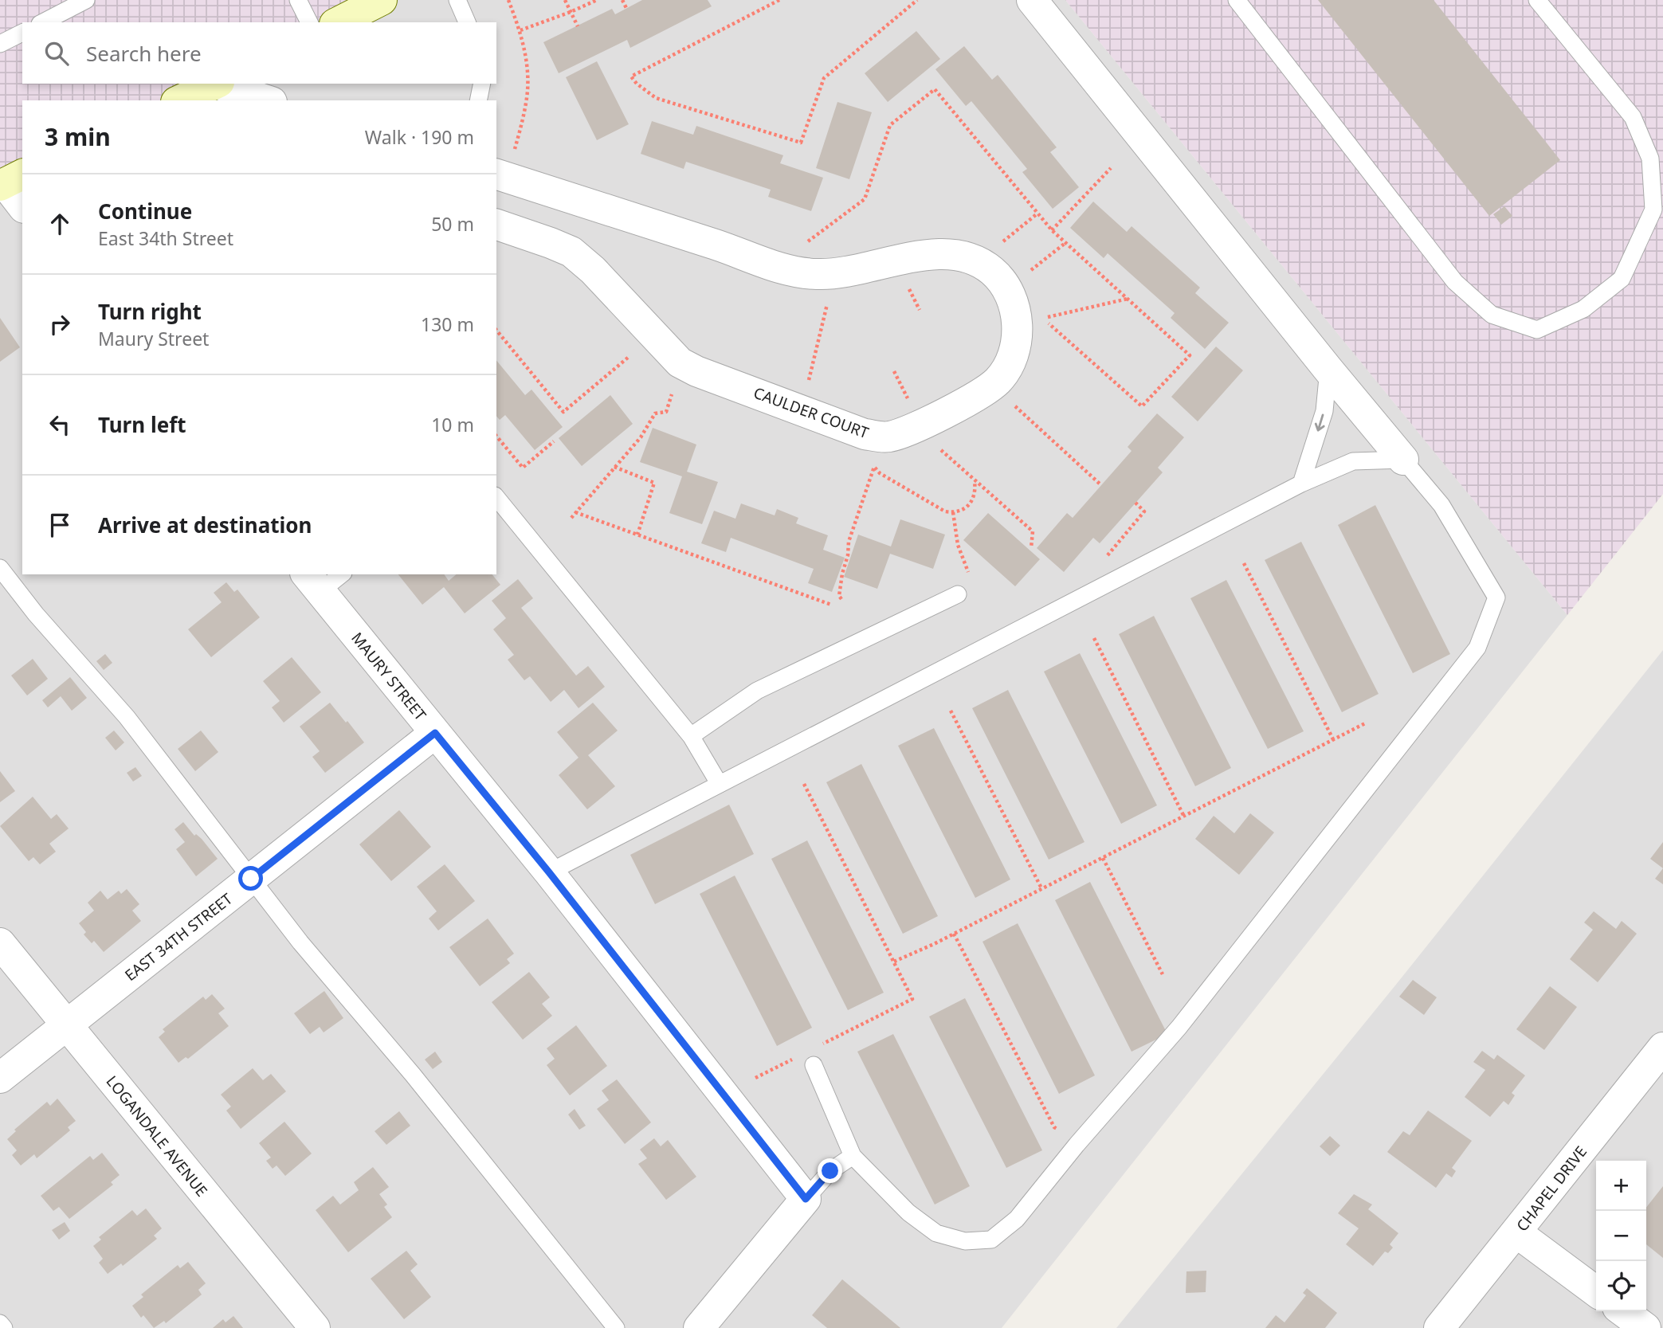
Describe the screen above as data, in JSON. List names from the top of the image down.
{
  "streets": {
    "street": [
      "CAULDER COURT",
      "MAURY STREET",
      "EAST 34TH STREET",
      "LOGANDALE AVENUE",
      "CHAPEL DRIVE"
    ]
  },
  "crossings": [
    ["MAURY STREET", "EAST 34TH STREET"],
    ["EAST 34TH STREET", "LOGANDALE AVENUE"]
  ],
  "page": {
    "search": "Search here",
    "heading": ["3 min", "Walk · 190 m"],
    "list": [
      ["Continue", "East 34th Street", "50 m"],
      ["Turn right", "Maury Street", "130 m"],
      ["Turn left", "10 m"],
      "Arrive at destination"
    ],
    "map_buttons": ["+", "−"]
  }
}
